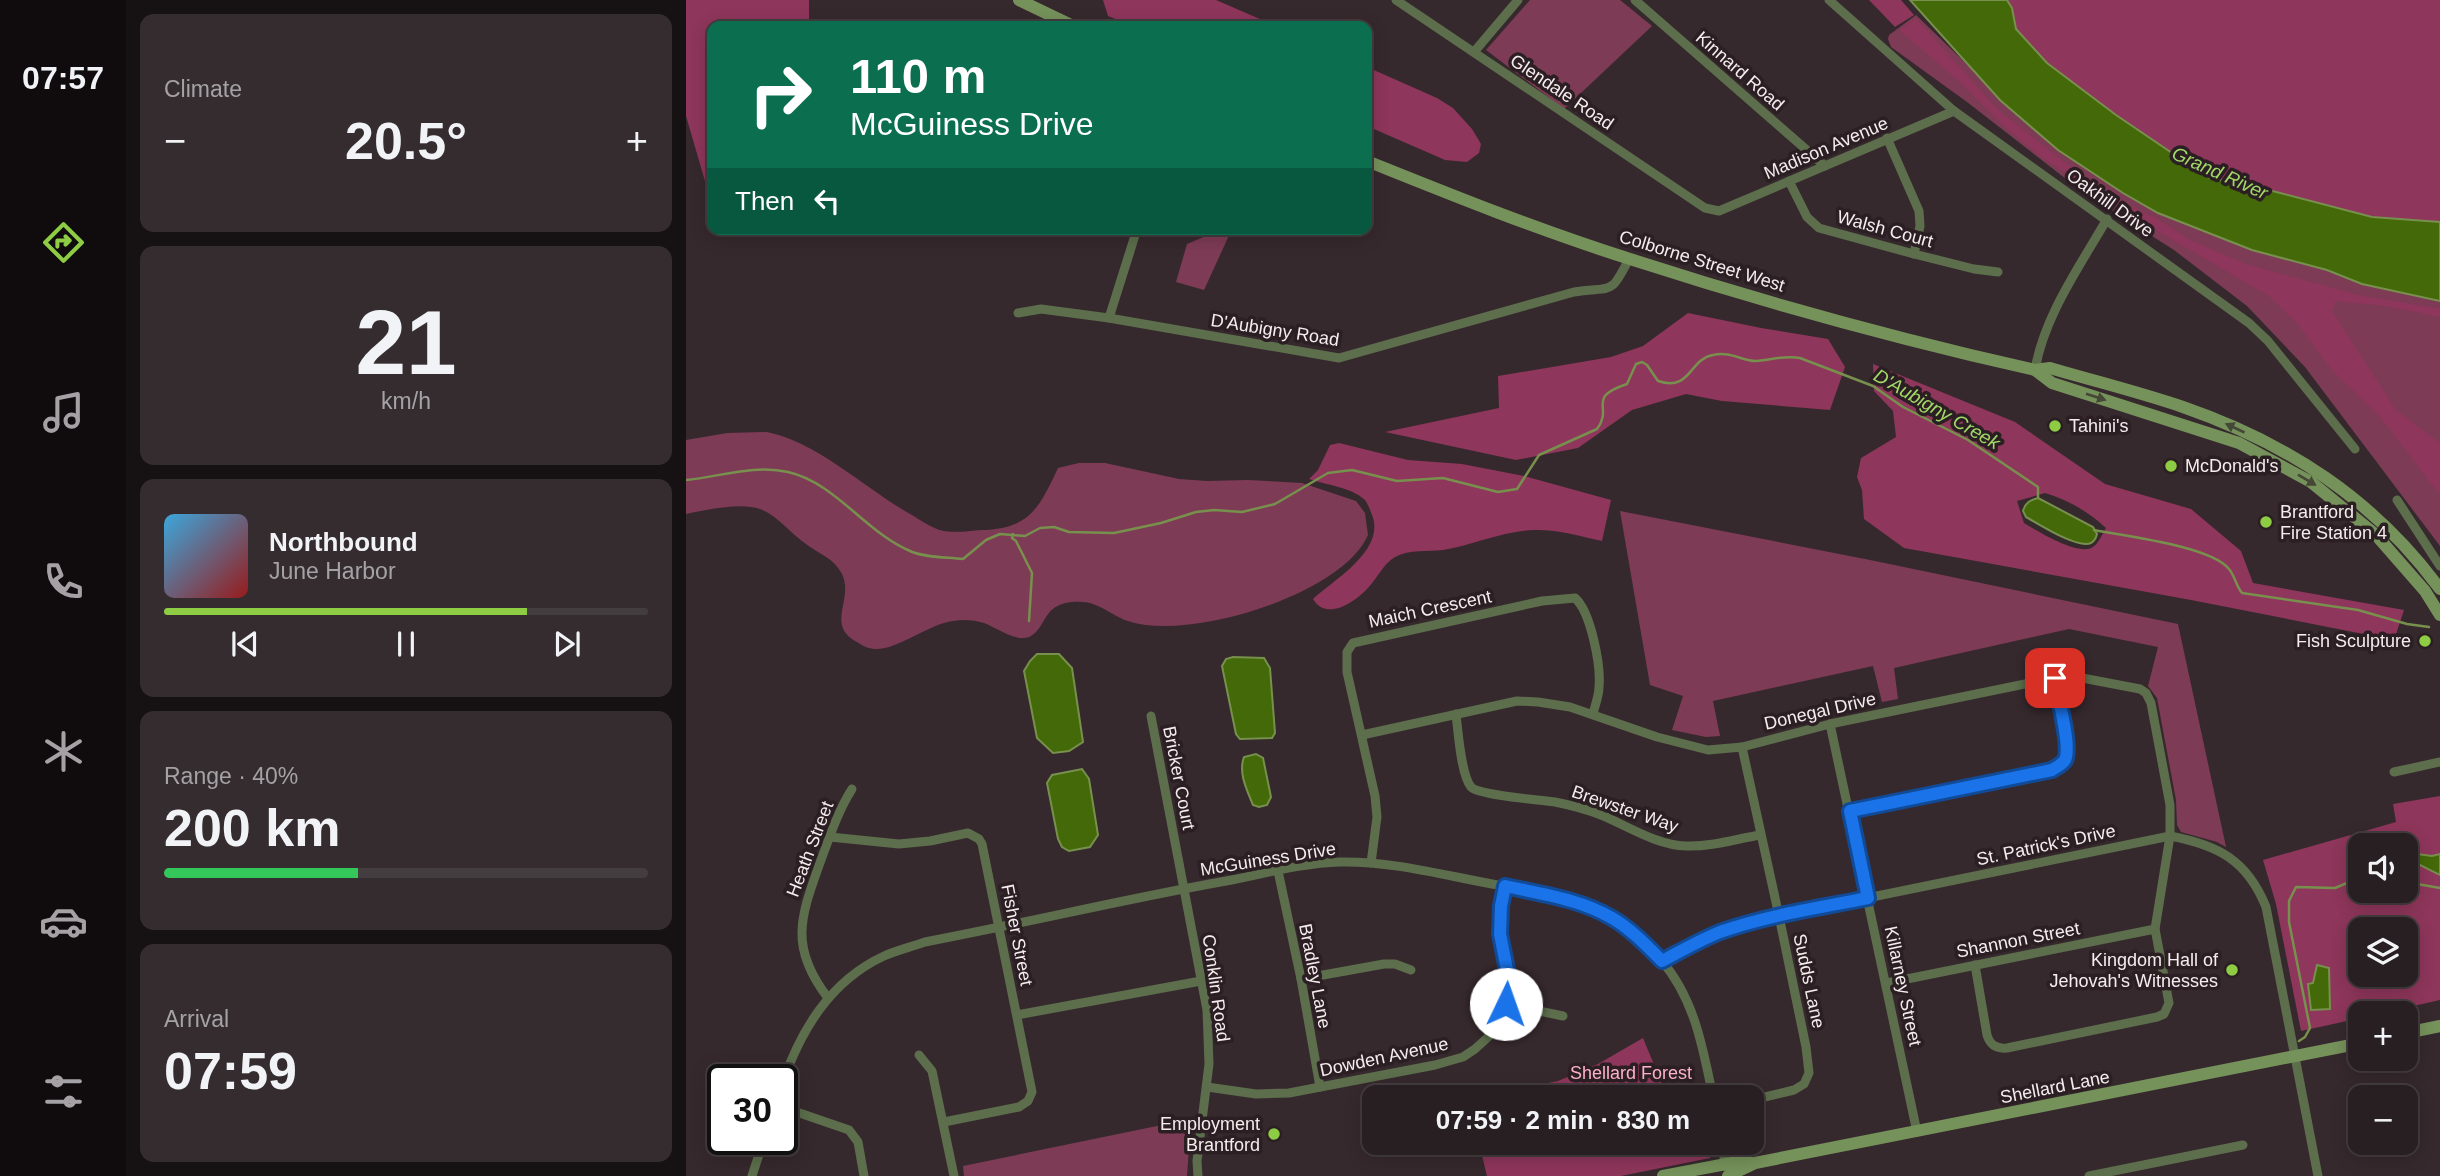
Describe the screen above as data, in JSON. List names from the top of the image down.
{
  "streets": {
    "main road": ["Colborne Street West", "Shellard Lane"],
    "street": [
      "Kinnard Road",
      "Glendale Road",
      "Madison Avenue",
      "Oakhill Drive",
      "Walsh Court",
      "D'Aubigny Road",
      "Maich Crescent",
      "Donegal Drive",
      "Bricker Court",
      "Brewster Way",
      "St. Patrick's Drive",
      "Heath Street",
      "McGuiness Drive",
      "Fisher Street",
      "Shannon Street",
      "Bradley Lane",
      "Sudds Lane",
      "Killarney Street",
      "Conklin Road",
      "Dowden Avenue"
    ]
  },
  "crossings": [
    ["Kinnard Road", "Madison Avenue"],
    ["Glendale Road", "Madison Avenue"],
    ["Madison Avenue", "Oakhill Drive"],
    ["Madison Avenue", "Walsh Court"],
    ["Colborne Street West", "D'Aubigny Road"],
    ["Maich Crescent", "Donegal Drive"],
    ["Maich Crescent", "McGuiness Drive"],
    ["Donegal Drive", "Brewster Way"],
    ["Donegal Drive", "St. Patrick's Drive"],
    ["Donegal Drive", "Shannon Street"],
    ["Donegal Drive", "Sudds Lane"],
    ["Donegal Drive", "Killarney Street"],
    ["Bricker Court", "McGuiness Drive"],
    ["Bricker Court", "Conklin Road"],
    ["Brewster Way", "Sudds Lane"],
    ["St. Patrick's Drive", "McGuiness Drive"],
    ["St. Patrick's Drive", "Sudds Lane"],
    ["St. Patrick's Drive", "Killarney Street"],
    ["St. Patrick's Drive", "Shellard Lane"],
    ["Heath Street", "McGuiness Drive"],
    ["Heath Street", "Fisher Street"],
    ["McGuiness Drive", "Fisher Street"],
    ["McGuiness Drive", "Bradley Lane"],
    ["McGuiness Drive", "Conklin Road"],
    ["McGuiness Drive", "Dowden Avenue"],
    ["Shannon Street", "Killarney Street"],
    ["Bradley Lane", "Dowden Avenue"],
    ["Killarney Street", "Shellard Lane"],
    ["Conklin Road", "Dowden Avenue"]
  ],
  "water": ["Grand River", "D'Aubigny Creek"],
  "parks": ["Shellard Forest"],
  "places": [
    "Tahini's",
    "McDonald's",
    "Brantford Fire Station 4",
    "Fish Sculpture",
    "Kingdom Hall of Jehovah's Witnesses",
    "Employment Brantford"
  ],
  "page": {
    "tabs": "07:57",
    "tile": [
      "Climate",
      ["21", "km/h"],
      ["Range · 40%", "200 km"],
      ["Arrival", "07:59"]
    ],
    "turn": ["110 m", "McGuiness Drive"],
    "heat": ["−", "20.5°", "+"],
    "then": "Then",
    "song": ["Northbound", "June Harbor"],
    "map_buttons": ["+", "−"],
    "limit": "30",
    "trip": "07:59 · 2 min · 830 m"
  }
}
